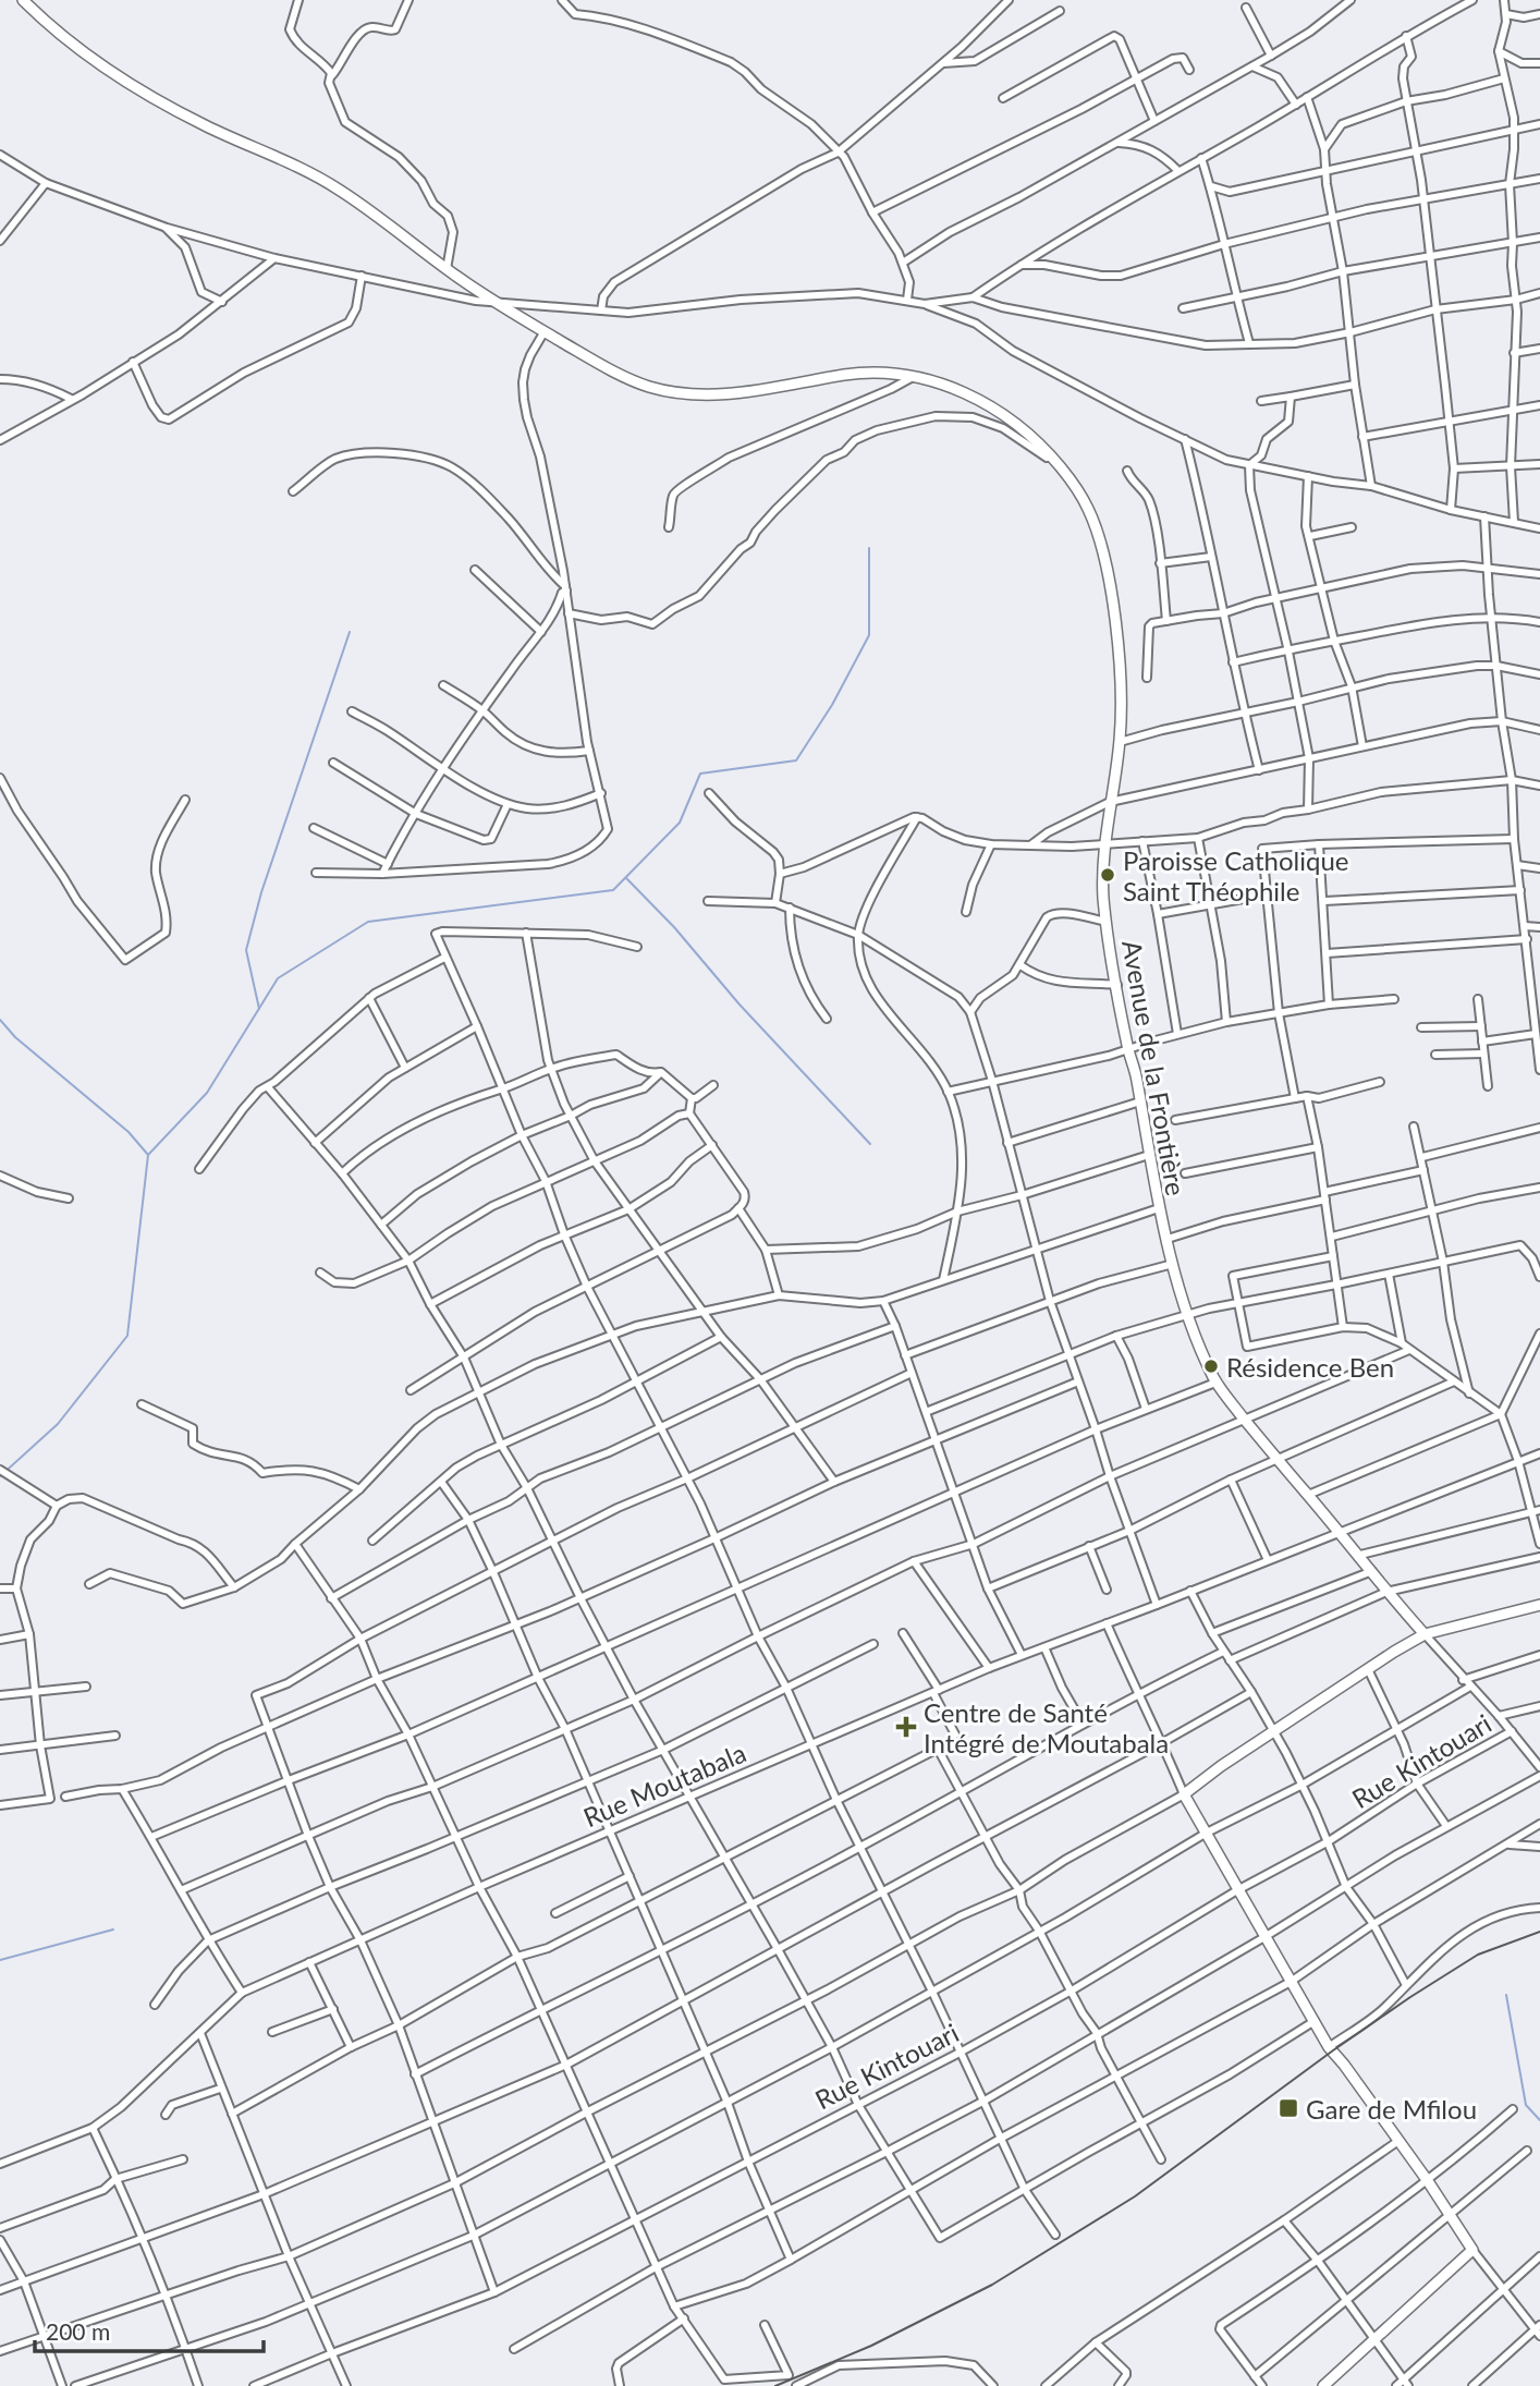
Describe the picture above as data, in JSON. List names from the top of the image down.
{
  "streets": {
    "street": ["Avenue de la Frontière", "Rue Kintouari", "Rue Moutabala"]
  },
  "crossings": [
    ["Avenue de la Frontière", "Rue Kintouari"],
    ["Avenue de la Frontière", "Rue Moutabala"]
  ],
  "places": {
    "other": ["Paroisse Catholique Saint Théophile", "Résidence Ben"],
    "health": ["Centre de Santé Intégré de Moutabala"],
    "transit": ["Gare de Mfilou"]
  },
  "scale_bar": "200 m"
}
